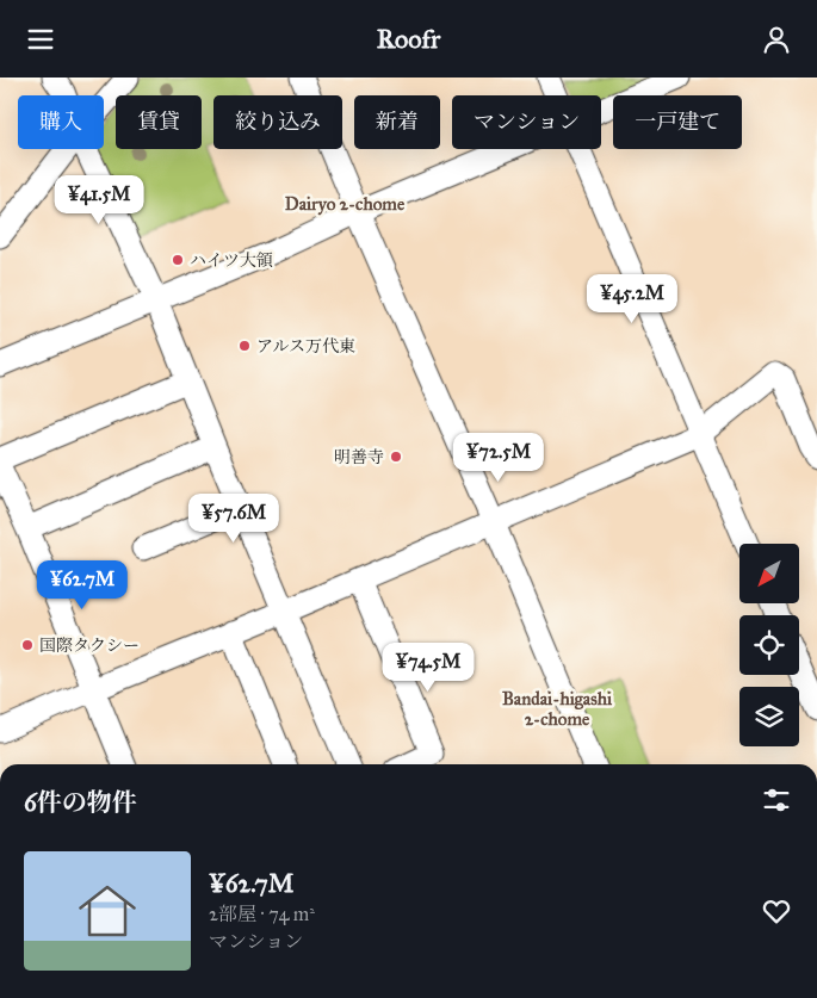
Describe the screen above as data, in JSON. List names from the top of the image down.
{
  "districts": ["Dairyo 2-chome", "Bandai-higashi 2-chome"],
  "places": [
    "ハイツ大領",
    "アルス万代東",
    "明善寺",
    "国際タクシー"
  ],
  "north": "bottom left",
  "page": {
    "header": "Roofr",
    "chip": [
      "購入",
      "賃貸",
      "絞り込み",
      "新着",
      "マンション",
      "一戸建て"
    ],
    "price": [
      "¥41.5M",
      "¥45.2M",
      "¥72.5M",
      "¥57.6M",
      "¥62.7M",
      "¥74.5M"
    ],
    "heading": "6件の物件",
    "list": [
      {
        "name": "¥62.7M",
        "note": "2部屋 · 74 m² · マンション"
      }
    ]
  }
}
